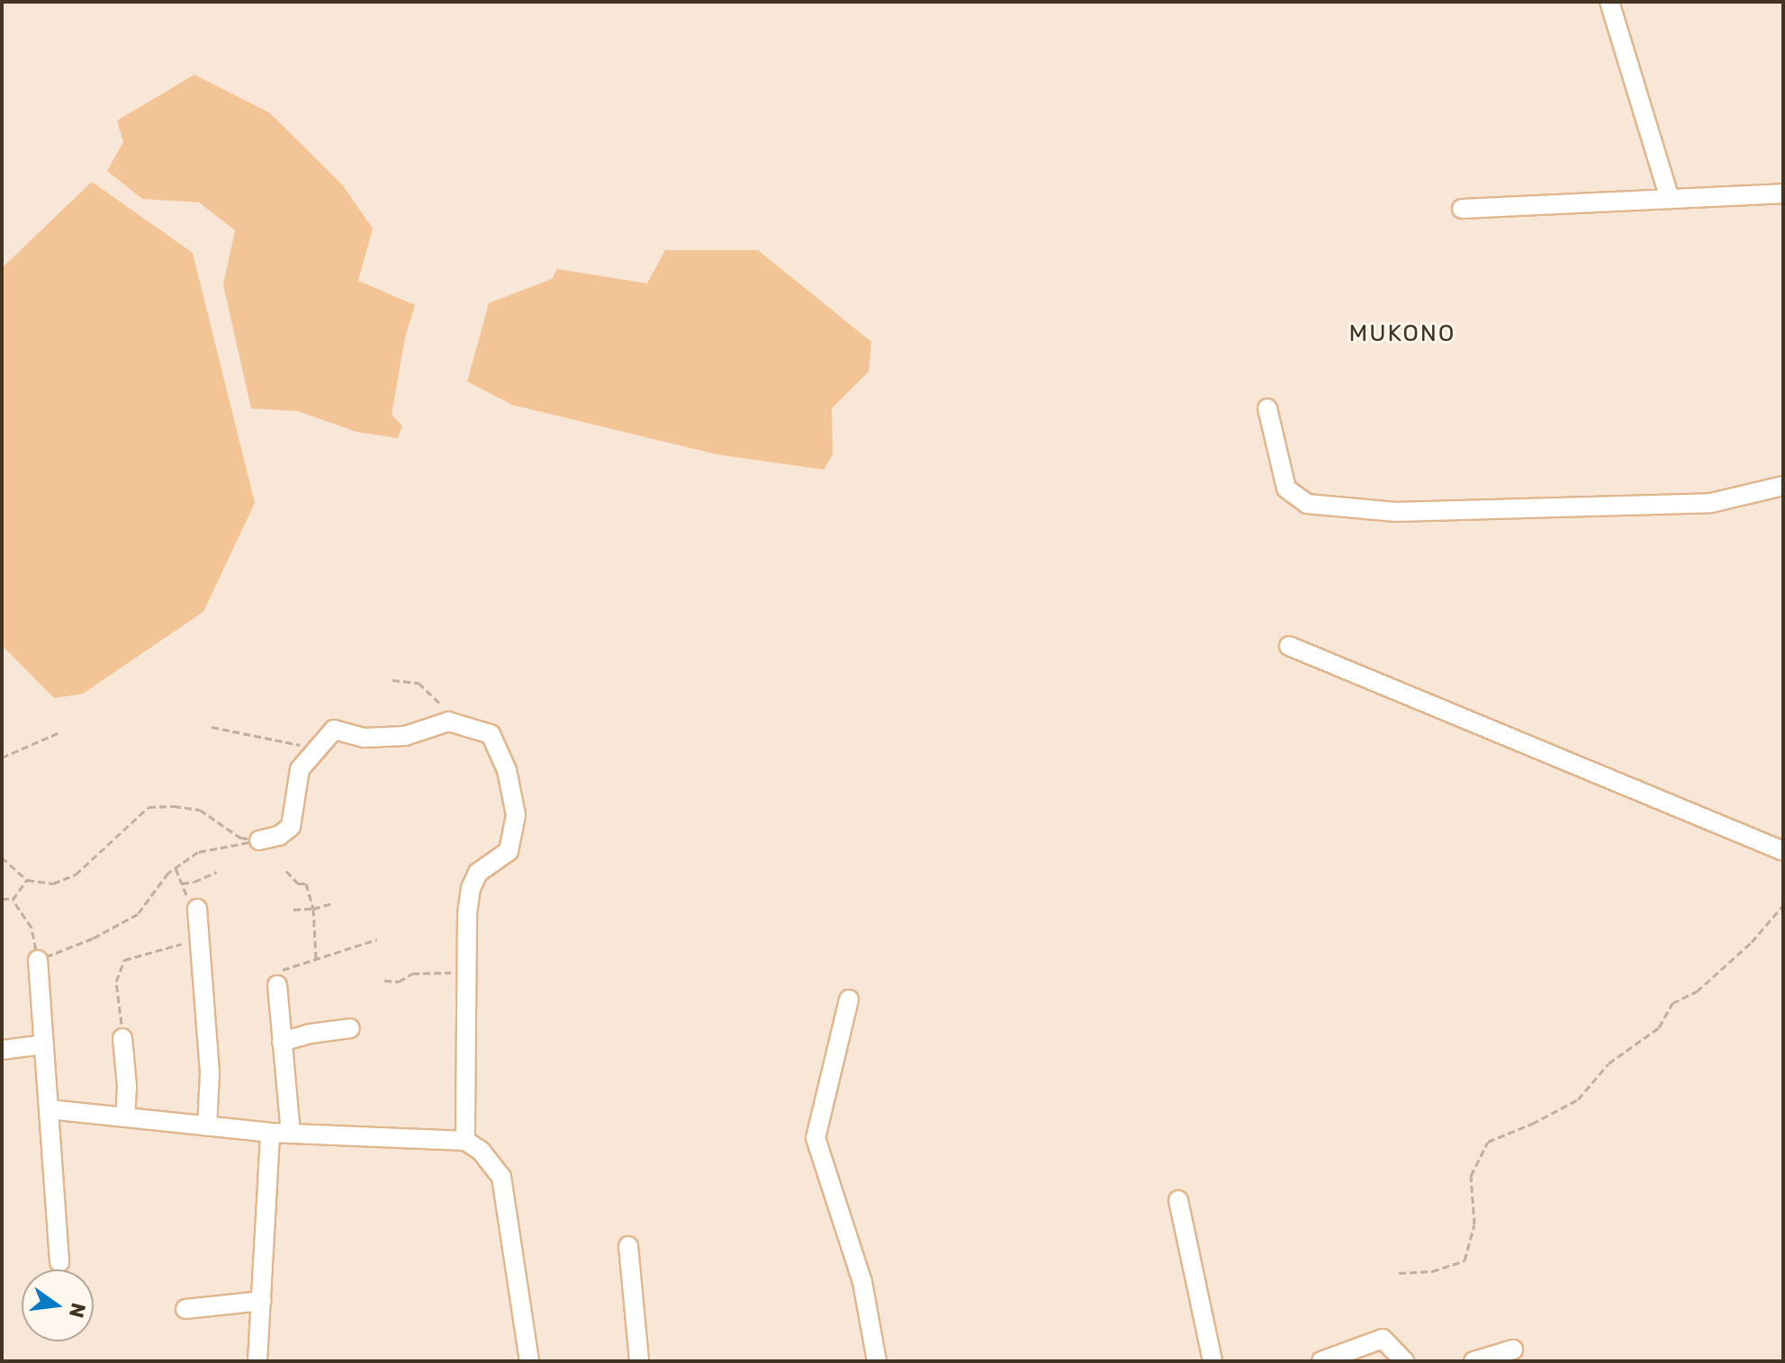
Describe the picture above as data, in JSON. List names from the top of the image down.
{
  "districts": ["MUKONO"],
  "north": "right"
}
